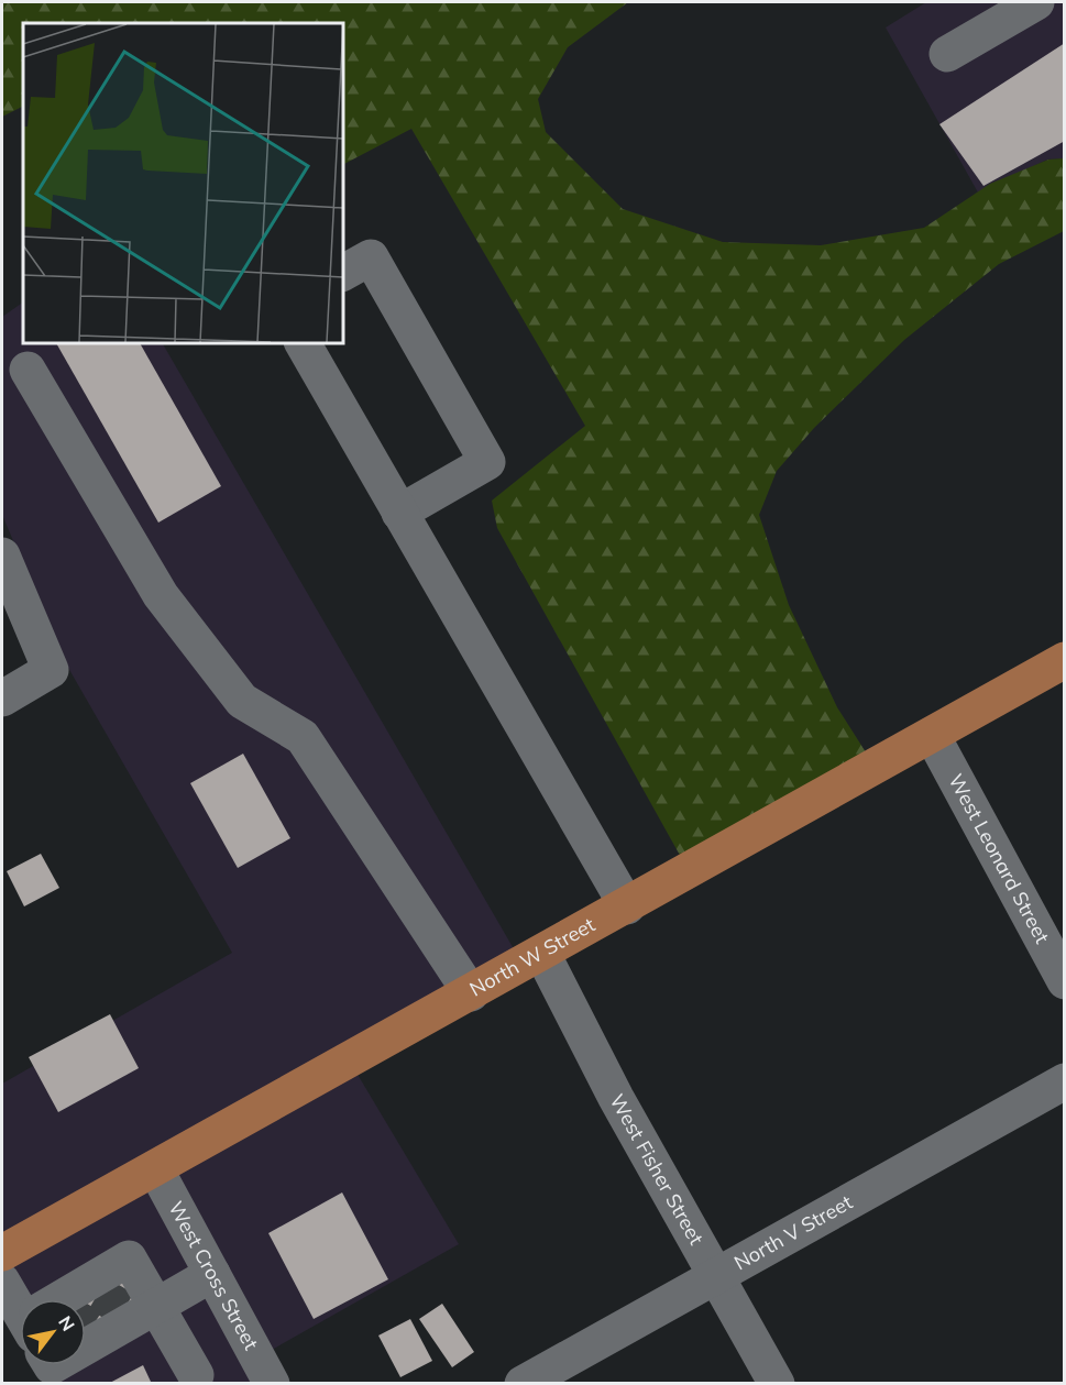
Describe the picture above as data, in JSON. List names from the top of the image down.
{
  "streets": {
    "main road": ["North W Street"],
    "street": [
      "West Leonard Street",
      "West Fisher Street",
      "North V Street",
      "West Cross Street"
    ]
  },
  "crossings": [
    ["West Leonard Street", "North W Street"],
    ["North W Street", "West Fisher Street"],
    ["North W Street", "West Cross Street"],
    ["West Fisher Street", "North V Street"]
  ],
  "north": "top right"
}
